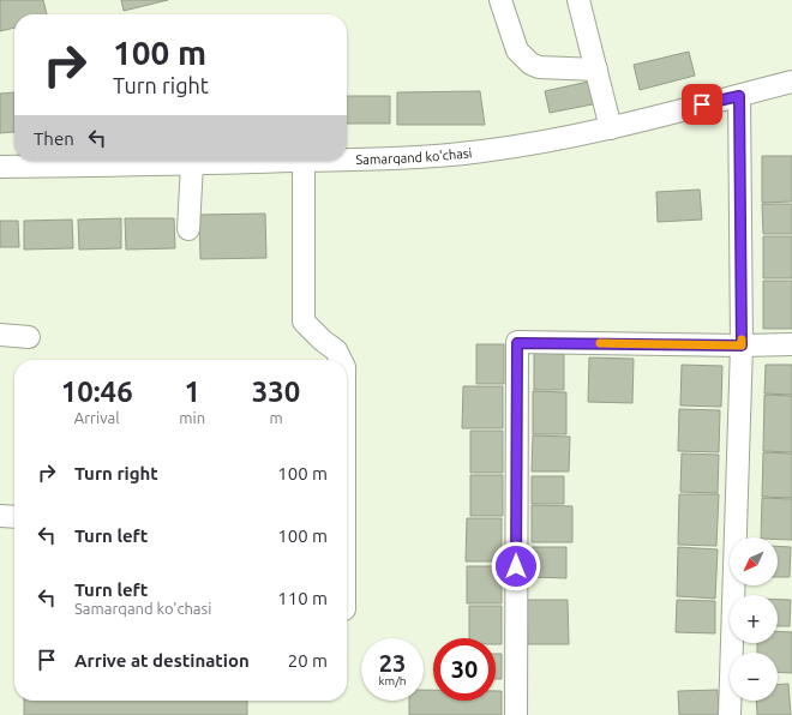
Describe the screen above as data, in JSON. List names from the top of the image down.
{
  "streets": {
    "street": ["Samarqand ko'chasi"]
  },
  "north": "bottom left",
  "page": {
    "turn": ["100 m", "Turn right"],
    "then": "Then",
    "eta": [
      "10:46",
      "Arrival",
      "1",
      "min",
      "330",
      "m"
    ],
    "list": [
      {
        "name": "Turn right",
        "value": "100 m"
      },
      {
        "name": "Turn left",
        "value": "100 m"
      },
      {
        "name": "Turn left",
        "note": "Samarqand ko'chasi",
        "value": "110 m"
      },
      {
        "name": "Arrive at destination",
        "value": "20 m"
      }
    ],
    "map_buttons": ["+", "−"],
    "speed": "23 km/h",
    "limit": "30"
  }
}
